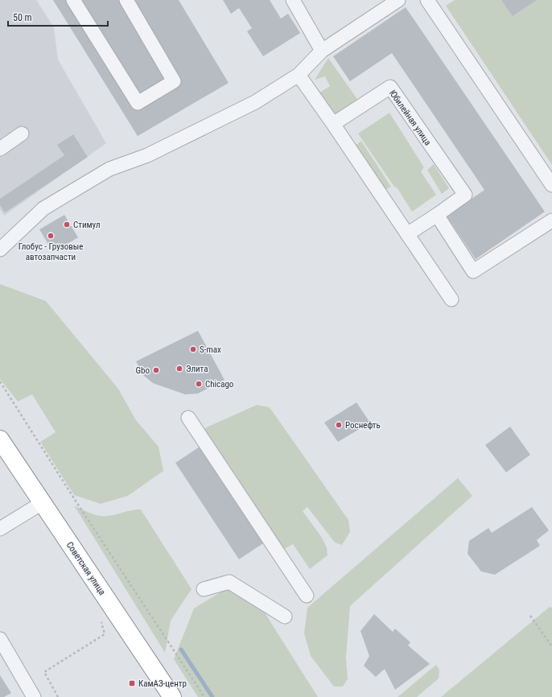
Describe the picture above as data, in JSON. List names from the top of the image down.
{
  "streets": {
    "highway": ["Советская улица"],
    "street": ["Юбилейная улица"]
  },
  "places": {
    "other": [
      "Стимул",
      "Глобус - Грузовые автозапчасти",
      "S-max",
      "Элита",
      "Gbo",
      "Chicago",
      "Роснефть"
    ],
    "transit": ["КамАЗ-центр"]
  },
  "scale_bar": "50 m"
}
